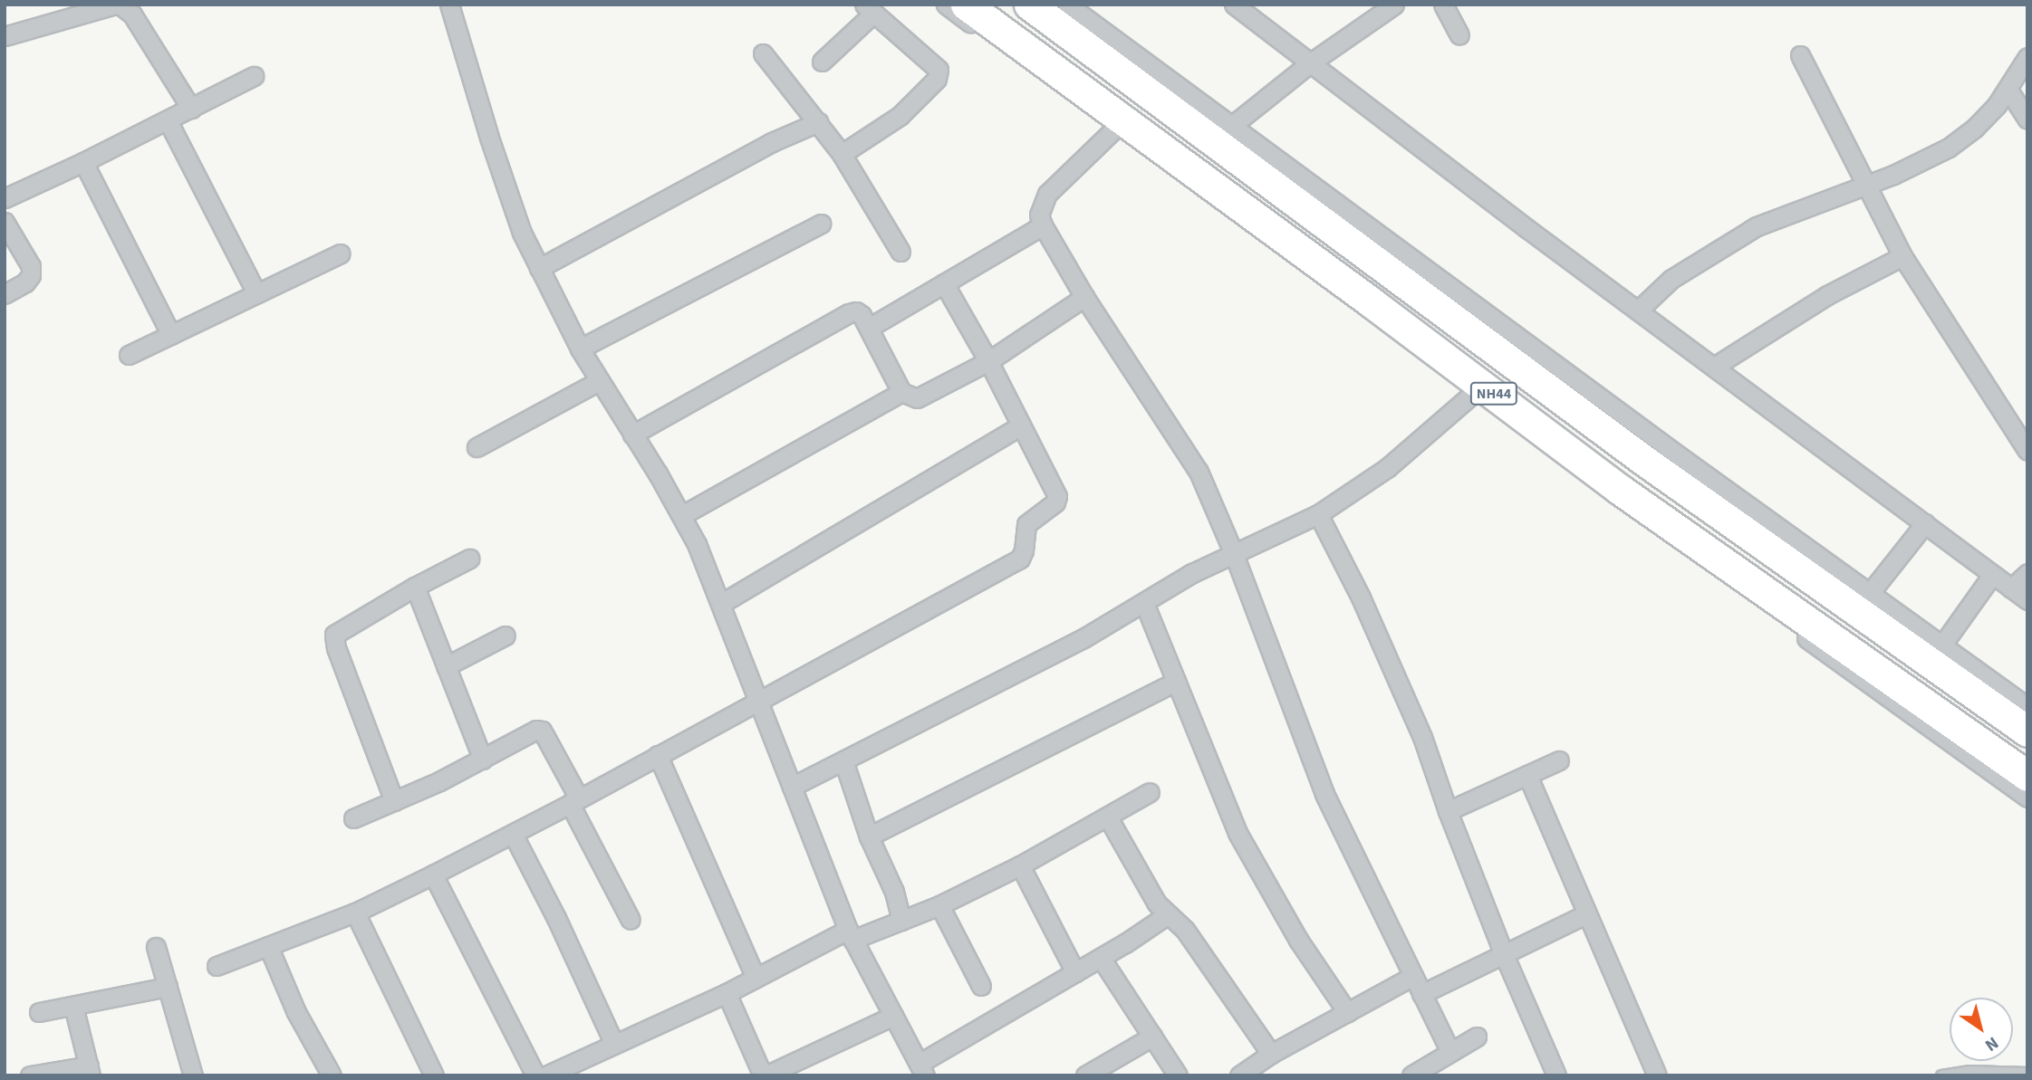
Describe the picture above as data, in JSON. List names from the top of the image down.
{
  "streets": {
    "highway": ["NH44"]
  },
  "north": "bottom right"
}
